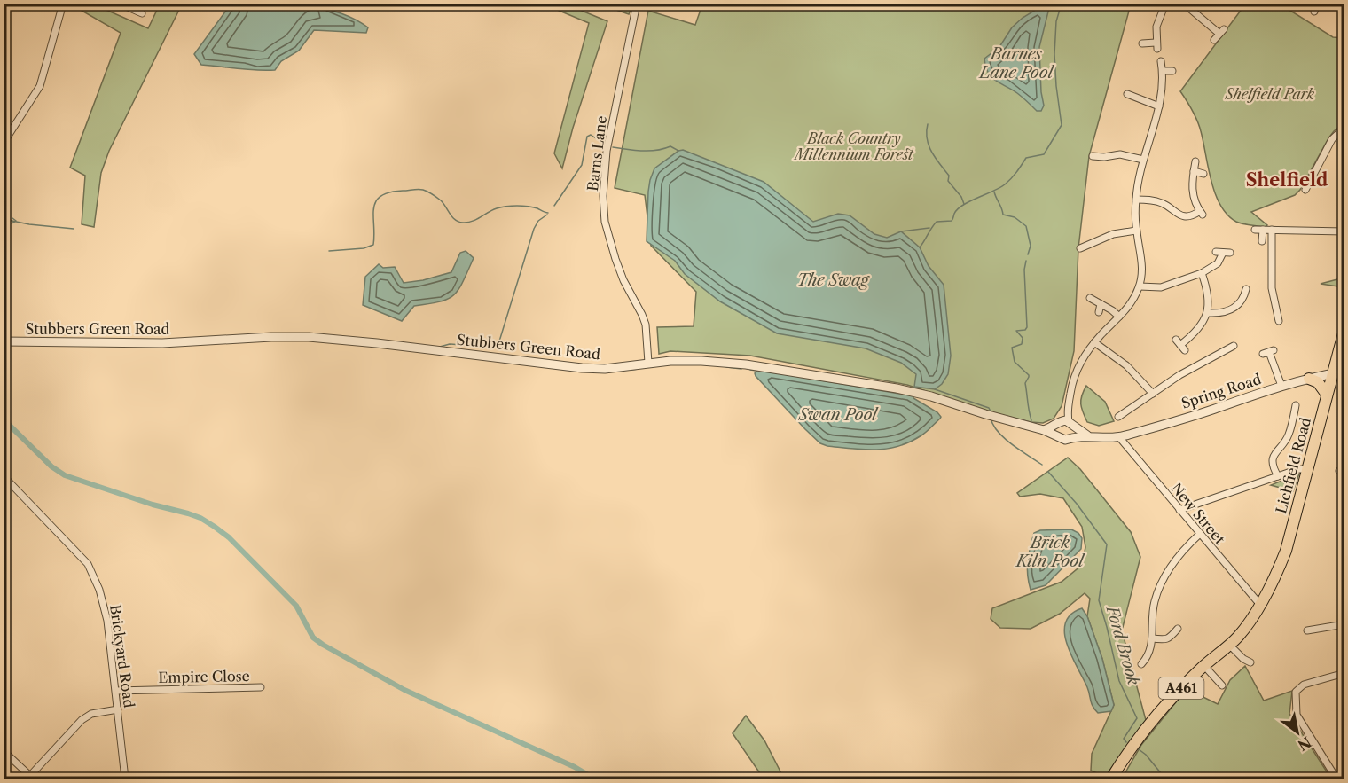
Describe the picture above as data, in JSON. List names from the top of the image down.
{
  "streets": {
    "highway": ["Lichfield Road", "A461"],
    "street": [
      "Barns Lane",
      "Stubbers Green Road",
      "Spring Road",
      "New Street",
      "Brickyard Road",
      "Empire Close"
    ]
  },
  "crossings": [
    ["Barns Lane", "Stubbers Green Road"],
    ["Spring Road", "Lichfield Road"],
    ["Spring Road", "New Street"],
    ["Lichfield Road", "New Street"],
    ["Lichfield Road", "A461"],
    ["New Street", "A461"],
    ["Brickyard Road", "Empire Close"]
  ],
  "districts": ["Shelfield"],
  "water": [
    "Barnes Lane Pool",
    "The Swag",
    "Swan Pool",
    "Brick Kiln Pool",
    "Ford Brook"
  ],
  "parks": ["Shelfield Park", "Black Country Millennium Forest"],
  "north": "bottom right"
}
